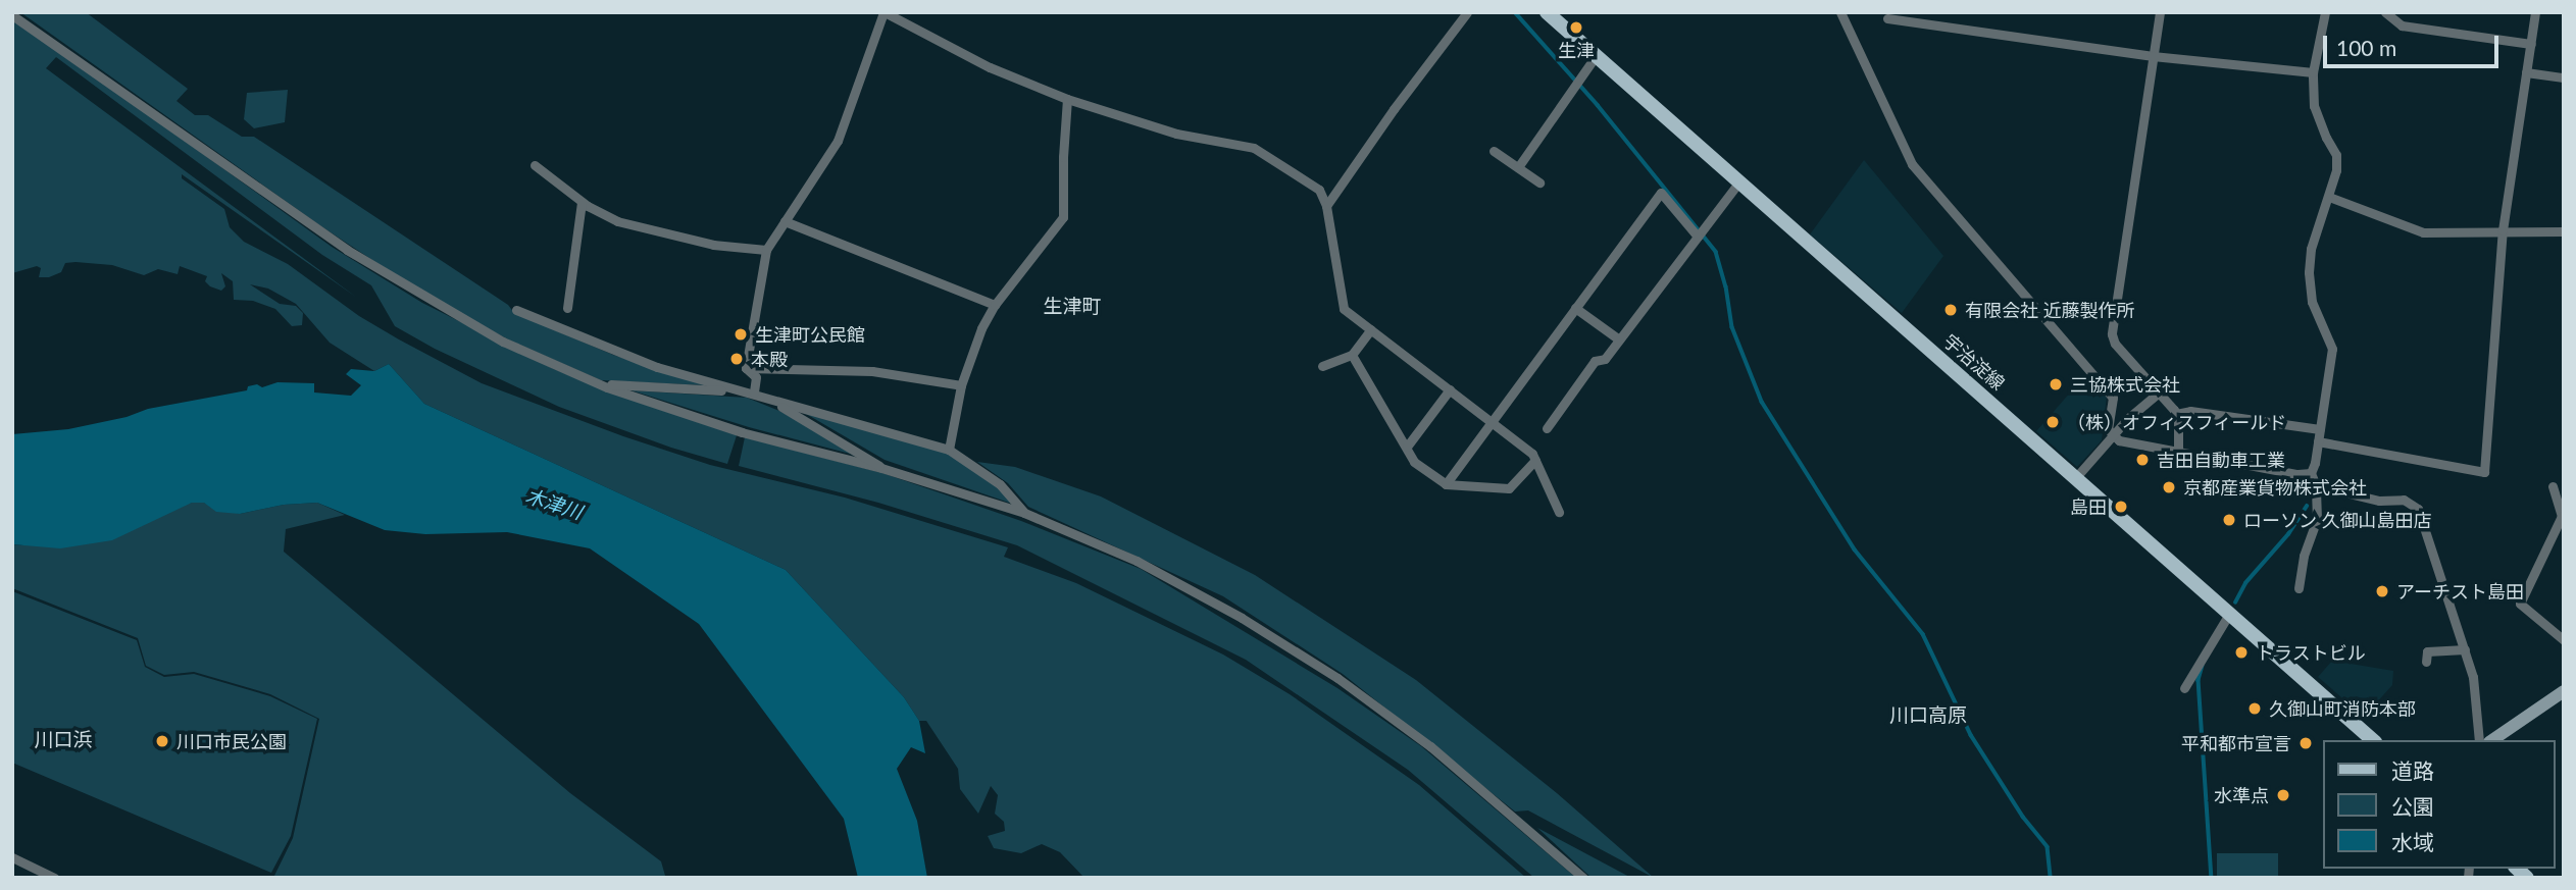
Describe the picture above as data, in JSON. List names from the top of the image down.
{
  "streets": {
    "main road": ["宇治淀線"]
  },
  "districts": ["生津町", "川口高原", "川口浜"],
  "water": ["木津川"],
  "places": [
    "生津",
    "有限会社 近藤製作所",
    "生津町公民館",
    "本殿",
    "三協株式会社",
    "（株）オフィスフィールド",
    "吉田自動車工業",
    "京都産業貨物株式会社",
    "島田",
    "ローソン 久御山島田店",
    "アーチスト島田",
    "トラストビル",
    "久御山町消防本部",
    "川口市民公園",
    "平和都市宣言",
    "水準点"
  ],
  "legend": ["道路", "公園", "水域"],
  "scale_bar": "100 m"
}
